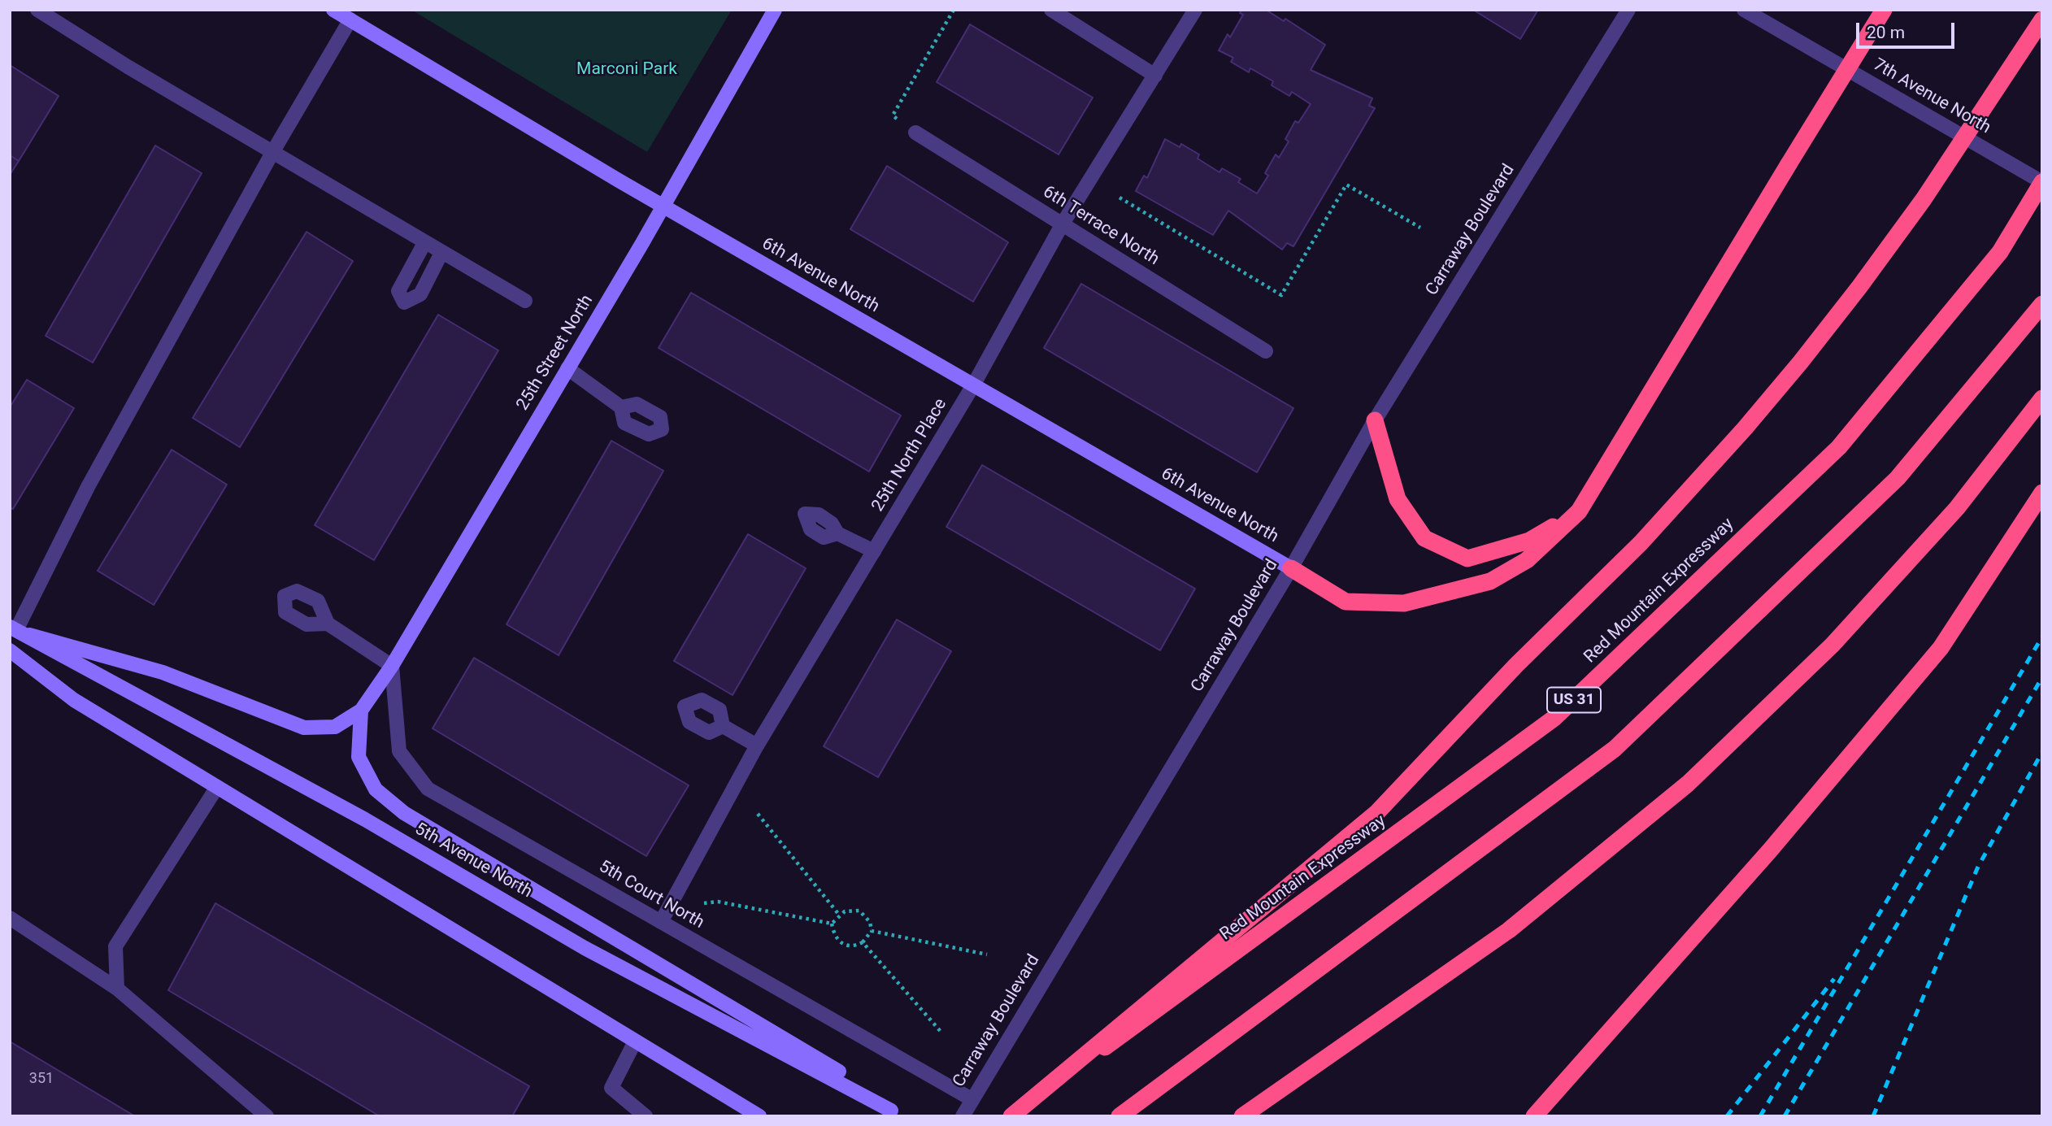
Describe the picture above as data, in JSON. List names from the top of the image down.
{
  "streets": {
    "highway": ["Red Mountain Expressway", "US 31"],
    "main road": ["6th Avenue North", "25th Street North", "5th Avenue North"],
    "street": [
      "7th Avenue North",
      "6th Terrace North",
      "Carraway Boulevard",
      "25th North Place",
      "5th Court North"
    ]
  },
  "crossings": [
    ["7th Avenue North", "Red Mountain Expressway"],
    ["6th Terrace North", "25th North Place"],
    ["Carraway Boulevard", "6th Avenue North"],
    ["Carraway Boulevard", "5th Court North"],
    ["6th Avenue North", "25th Street North"],
    ["6th Avenue North", "25th North Place"],
    ["25th Street North", "5th Avenue North"],
    ["25th Street North", "5th Court North"],
    ["25th North Place", "5th Court North"]
  ],
  "parks": ["Marconi Park"],
  "house_numbers": ["351"],
  "scale_bar": "20 m"
}
